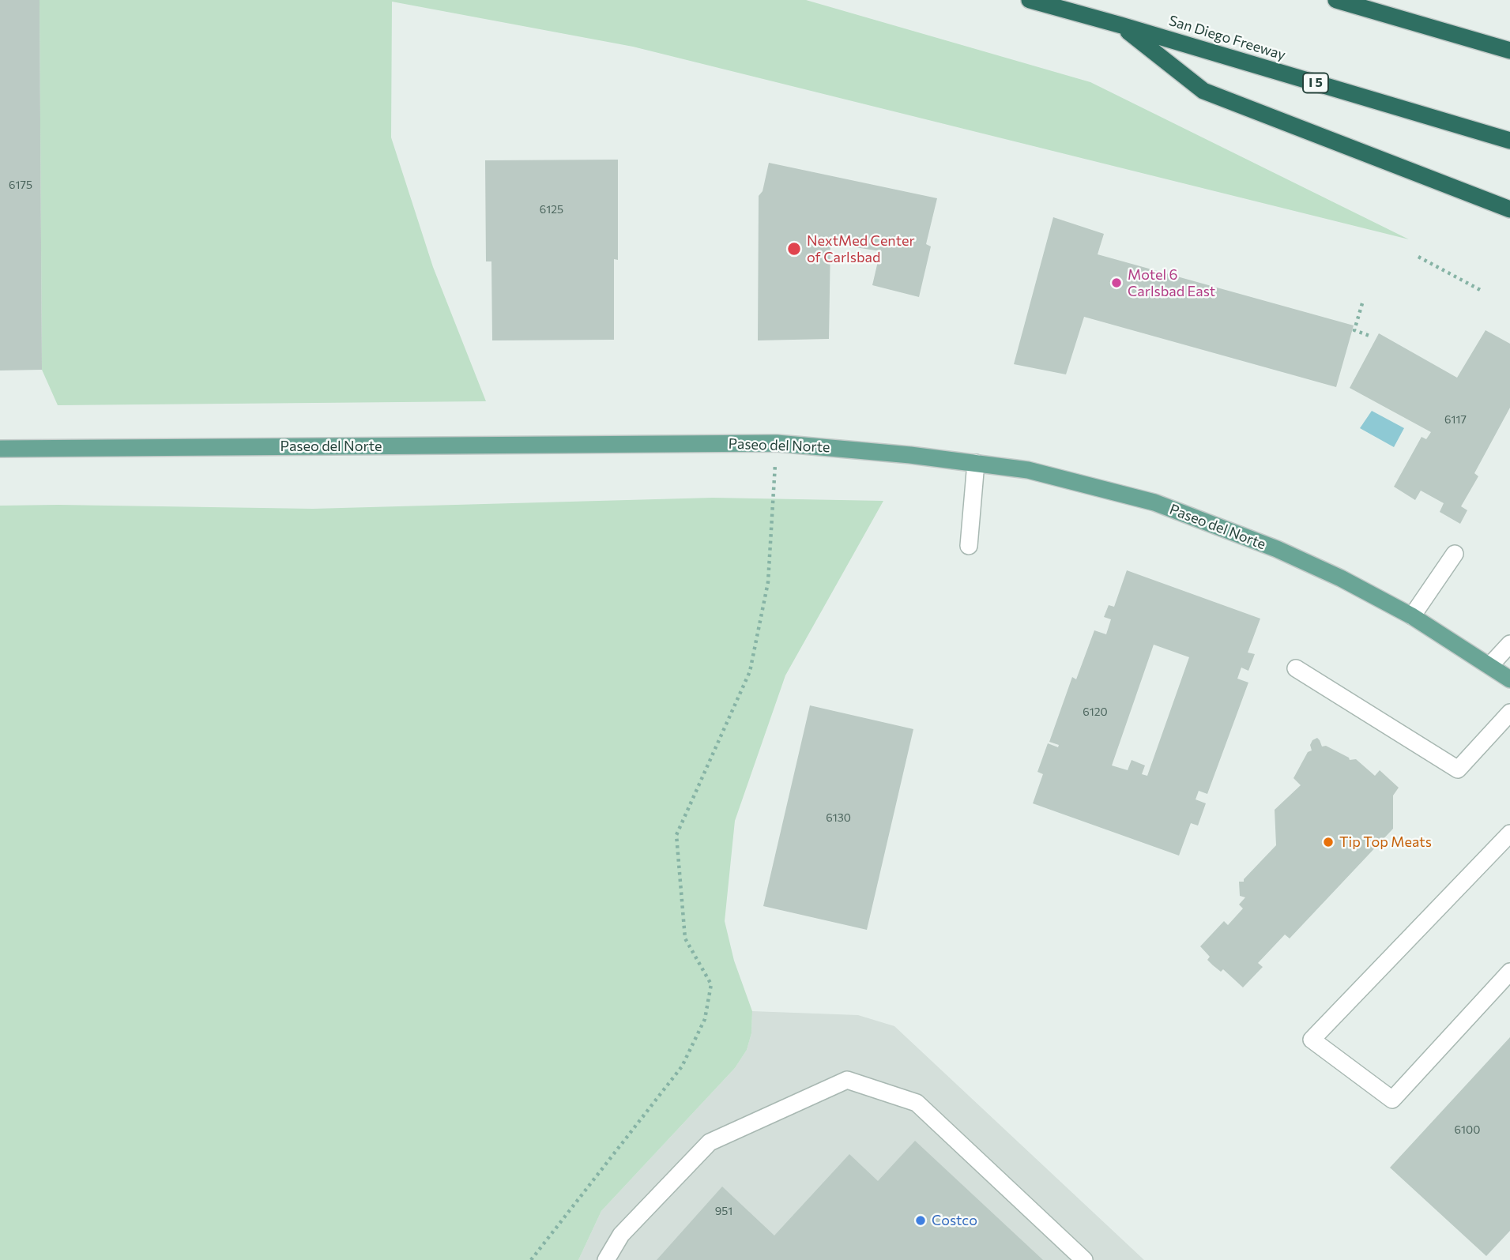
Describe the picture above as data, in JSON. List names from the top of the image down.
{
  "streets": {
    "highway": ["San Diego Freeway", "I 5"],
    "main road": ["Paseo del Norte"]
  },
  "places": [
    "NextMed Center of Carlsbad",
    "Motel 6 Carlsbad East",
    "Tip Top Meats",
    "Costco"
  ],
  "house_numbers": [
    "6175",
    "6125",
    "6117",
    "6120",
    "6130",
    "6100",
    "951"
  ]
}
